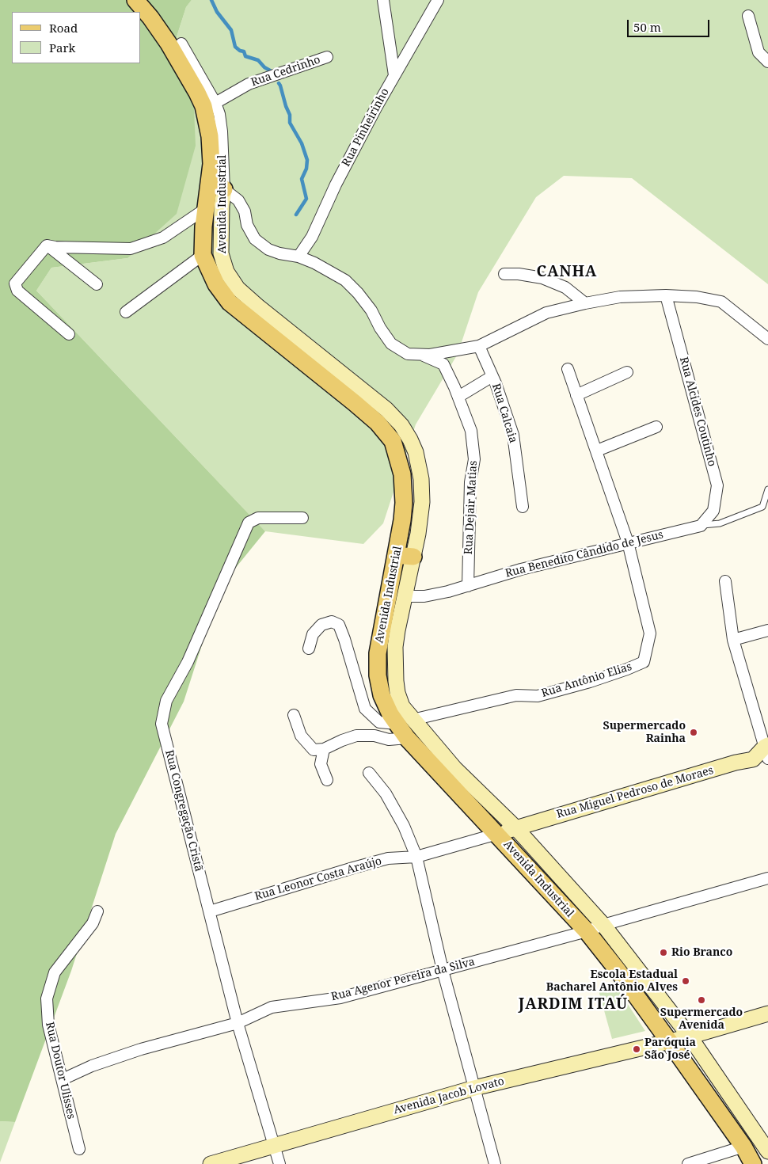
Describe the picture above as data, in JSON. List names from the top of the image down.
{
  "streets": {
    "main road": ["Avenida Industrial"],
    "street": [
      "Rua Cedrinho",
      "Rua Pinheirinho",
      "Rua Alcides Coutinho",
      "Rua Calcaia",
      "Rua Dejair Matias",
      "Rua Benedito Cândido de Jesus",
      "Rua Antônio Elias",
      "Rua Miguel Pedroso de Moraes",
      "Rua Congregação Cristã",
      "Rua Leonor Costa Araújo",
      "Rua Agenor Pereira da Silva",
      "Rua Doutor Ulisses",
      "Avenida Jacob Lovato"
    ]
  },
  "crossings": [
    ["Rua Cedrinho", "Avenida Industrial"],
    ["Avenida Industrial", "Rua Benedito Cândido de Jesus"],
    ["Avenida Industrial", "Rua Antônio Elias"],
    ["Avenida Industrial", "Rua Miguel Pedroso de Moraes"],
    ["Avenida Industrial", "Rua Leonor Costa Araújo"],
    ["Avenida Industrial", "Rua Agenor Pereira da Silva"],
    ["Avenida Industrial", "Avenida Jacob Lovato"],
    ["Rua Alcides Coutinho", "Rua Benedito Cândido de Jesus"],
    ["Rua Dejair Matias", "Rua Benedito Cândido de Jesus"],
    ["Rua Benedito Cândido de Jesus", "Rua Antônio Elias"],
    ["Rua Miguel Pedroso de Moraes", "Rua Leonor Costa Araújo"],
    ["Rua Congregação Cristã", "Rua Leonor Costa Araújo"],
    ["Rua Congregação Cristã", "Rua Agenor Pereira da Silva"],
    ["Rua Congregação Cristã", "Avenida Jacob Lovato"],
    ["Rua Agenor Pereira da Silva", "Rua Doutor Ulisses"]
  ],
  "districts": ["CANHA", "JARDIM ITAÚ"],
  "places": [
    "Supermercado Rainha",
    "Rio Branco",
    "Escola Estadual Bacharel Antônio Alves",
    "Supermercado Avenida",
    "Paróquia São José"
  ],
  "legend": ["Road", "Park"],
  "scale_bar": "50 m"
}
